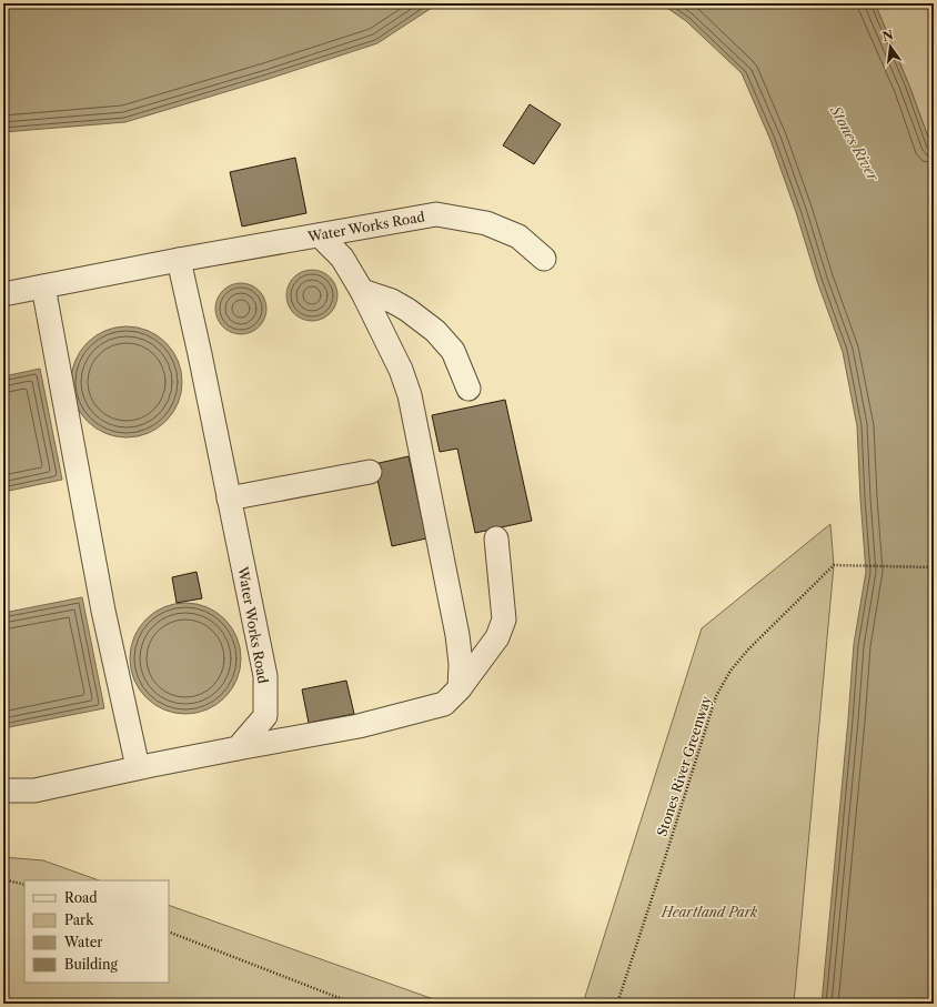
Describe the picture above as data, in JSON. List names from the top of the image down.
{
  "streets": {
    "street": ["Water Works Road"],
    "path": ["Stones River Greenway"]
  },
  "water": ["Stones River"],
  "parks": ["Heartland Park"],
  "legend": [
    "Road",
    "Park",
    "Water",
    "Building"
  ],
  "north": "top"
}
